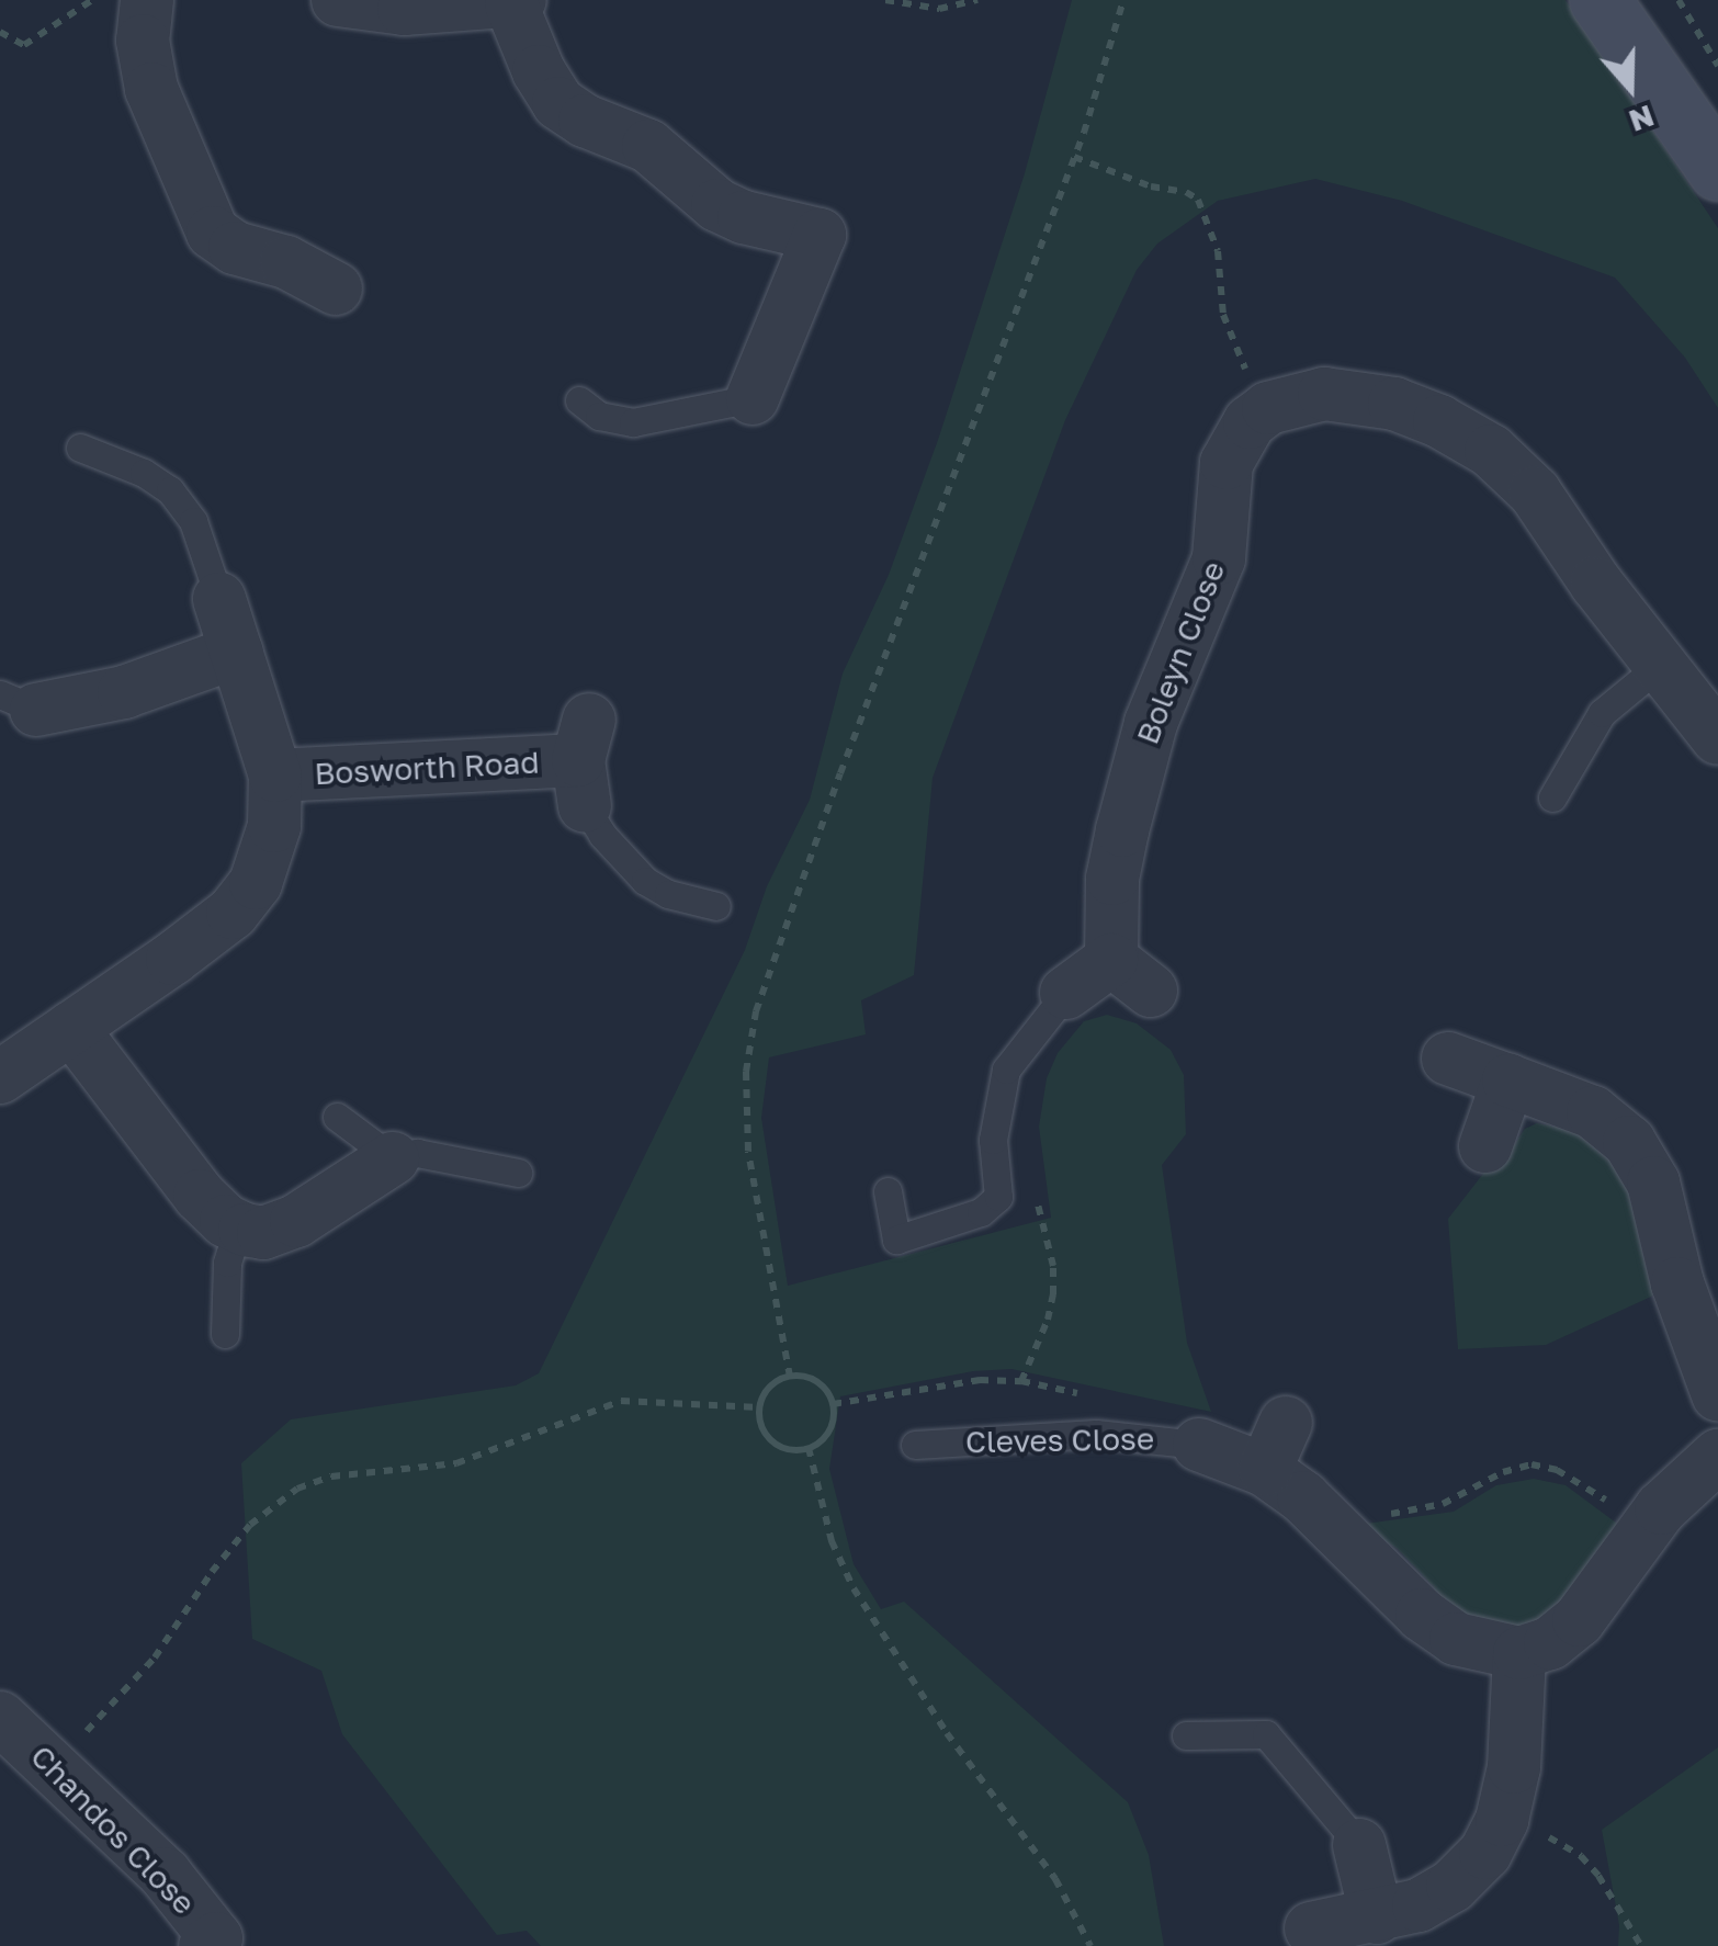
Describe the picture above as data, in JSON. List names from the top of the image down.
{
  "streets": {
    "street": [
      "Boleyn Close",
      "Bosworth Road",
      "Cleves Close",
      "Chandos Close"
    ]
  },
  "north": "bottom"
}
